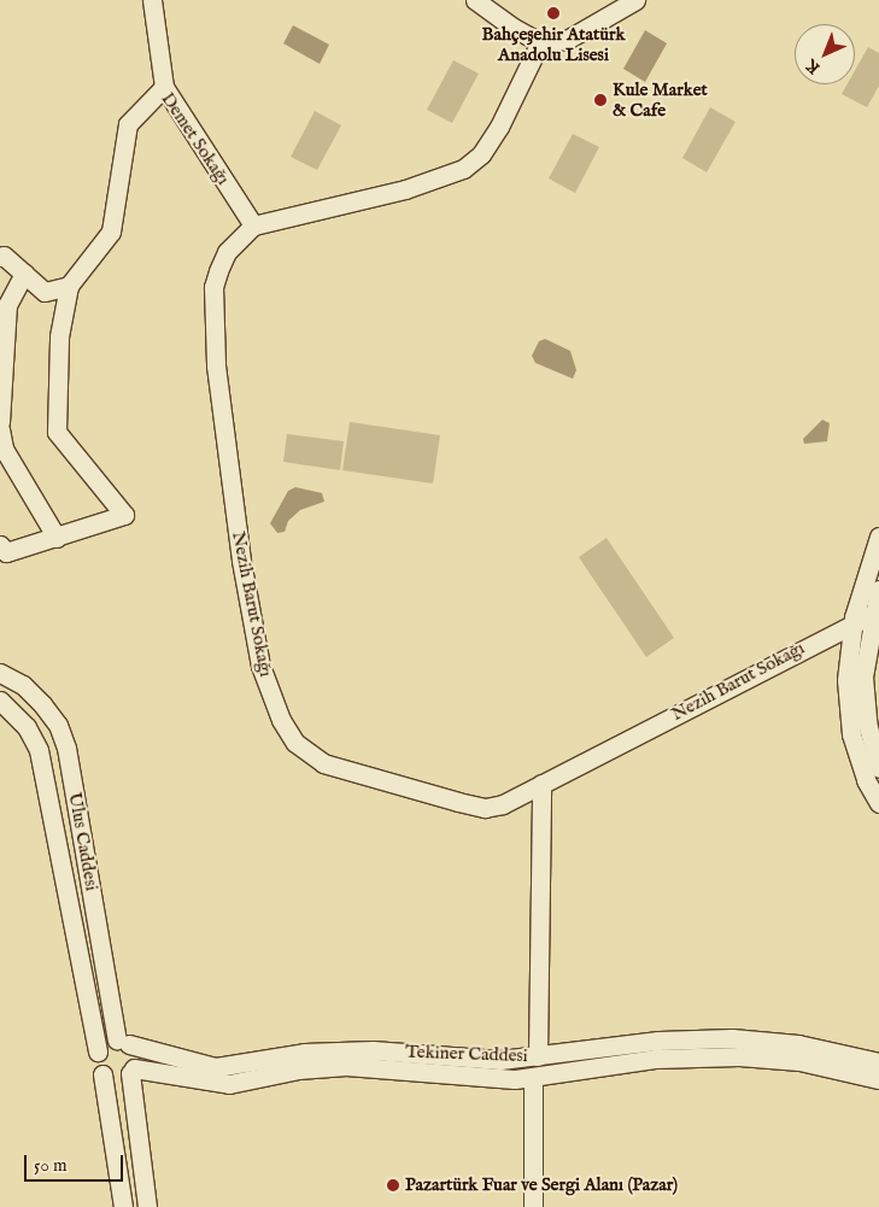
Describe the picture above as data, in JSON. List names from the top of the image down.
{
  "streets": {
    "street": [
      "Demet Sokağı",
      "Nezih Barut Sokağı",
      "Ulus Caddesi",
      "Tekiner Caddesi"
    ]
  },
  "crossings": [
    ["Demet Sokağı", "Nezih Barut Sokağı"],
    ["Ulus Caddesi", "Tekiner Caddesi"]
  ],
  "places": ["Bahçeşehir Atatürk Anadolu Lisesi", "Kule Market & Cafe", "Pazartürk Fuar ve Sergi Alanı (Pazar)"],
  "scale_bar": "50 m",
  "north": "bottom left"
}
